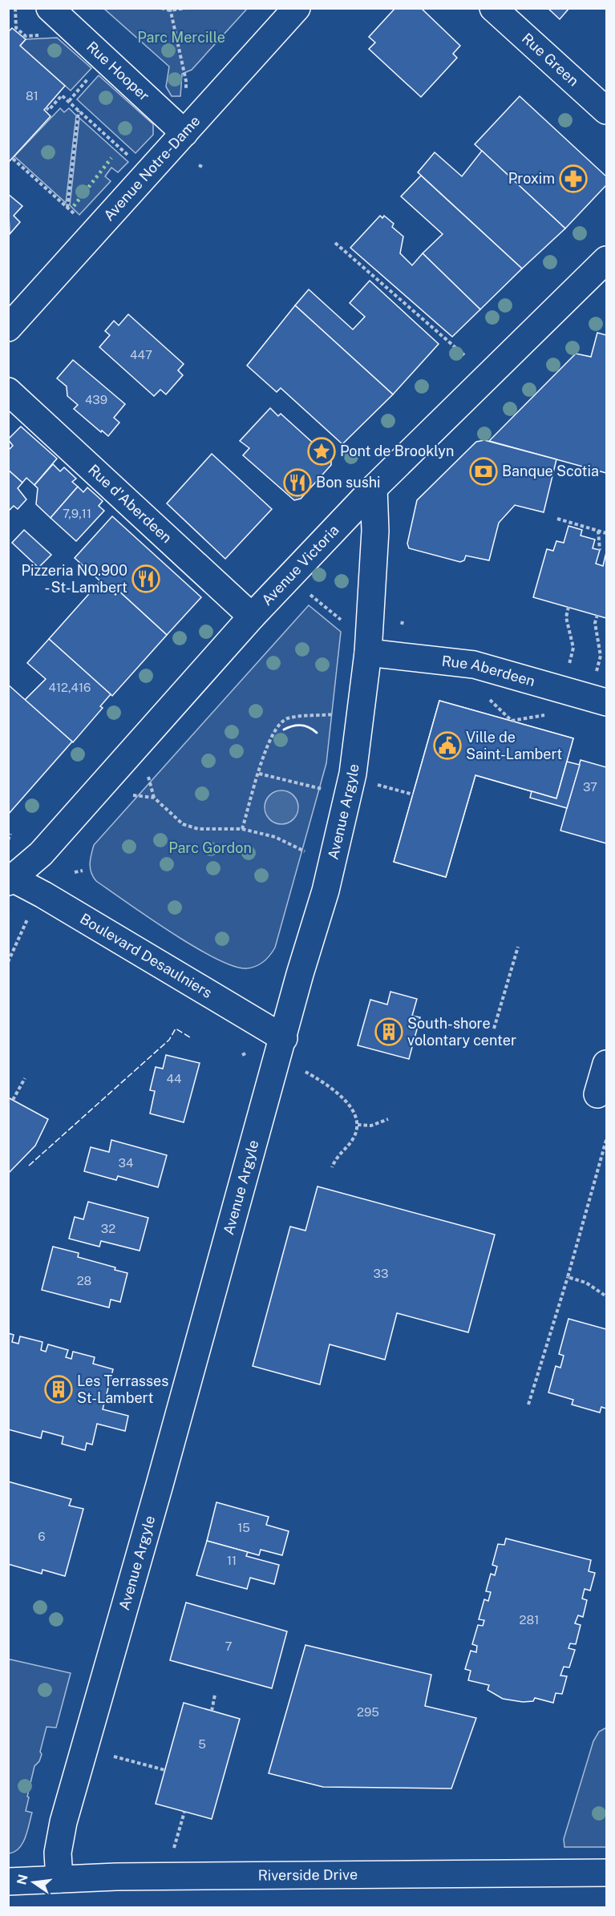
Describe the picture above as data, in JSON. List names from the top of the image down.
{
  "streets": {
    "street": [
      "Rue Green",
      "Rue Hooper",
      "Avenue Notre-Dame",
      "Rue d'Aberdeen",
      "Avenue Victoria",
      "Rue Aberdeen",
      "Avenue Argyle",
      "Boulevard Desaulniers",
      "Riverside Drive"
    ]
  },
  "crossings": [
    ["Rue Hooper", "Avenue Notre-Dame"],
    ["Rue d'Aberdeen", "Avenue Victoria"],
    ["Avenue Victoria", "Avenue Argyle"],
    ["Avenue Victoria", "Boulevard Desaulniers"],
    ["Rue Aberdeen", "Avenue Argyle"],
    ["Avenue Argyle", "Boulevard Desaulniers"],
    ["Avenue Argyle", "Riverside Drive"]
  ],
  "parks": ["Parc Mercille", "Parc Gordon"],
  "places": {
    "pharmacy": ["Proxim"],
    "place": ["Pont de Brooklyn"],
    "bank": ["Banque Scotia"],
    "restaurant": ["Bon sushi", "Pizzeria NO.900 - St-Lambert"],
    "public building": ["Ville de Saint-Lambert"],
    "building": ["South-shore volontary center", "Les Terrasses St-Lambert"]
  },
  "house_numbers": [
    "81",
    "447",
    "439",
    "7,9,11",
    "412,416",
    "37",
    "44",
    "34",
    "32",
    "33",
    "28",
    "15",
    "6",
    "11",
    "281",
    "7",
    "295",
    "5"
  ],
  "north": "left"
}
